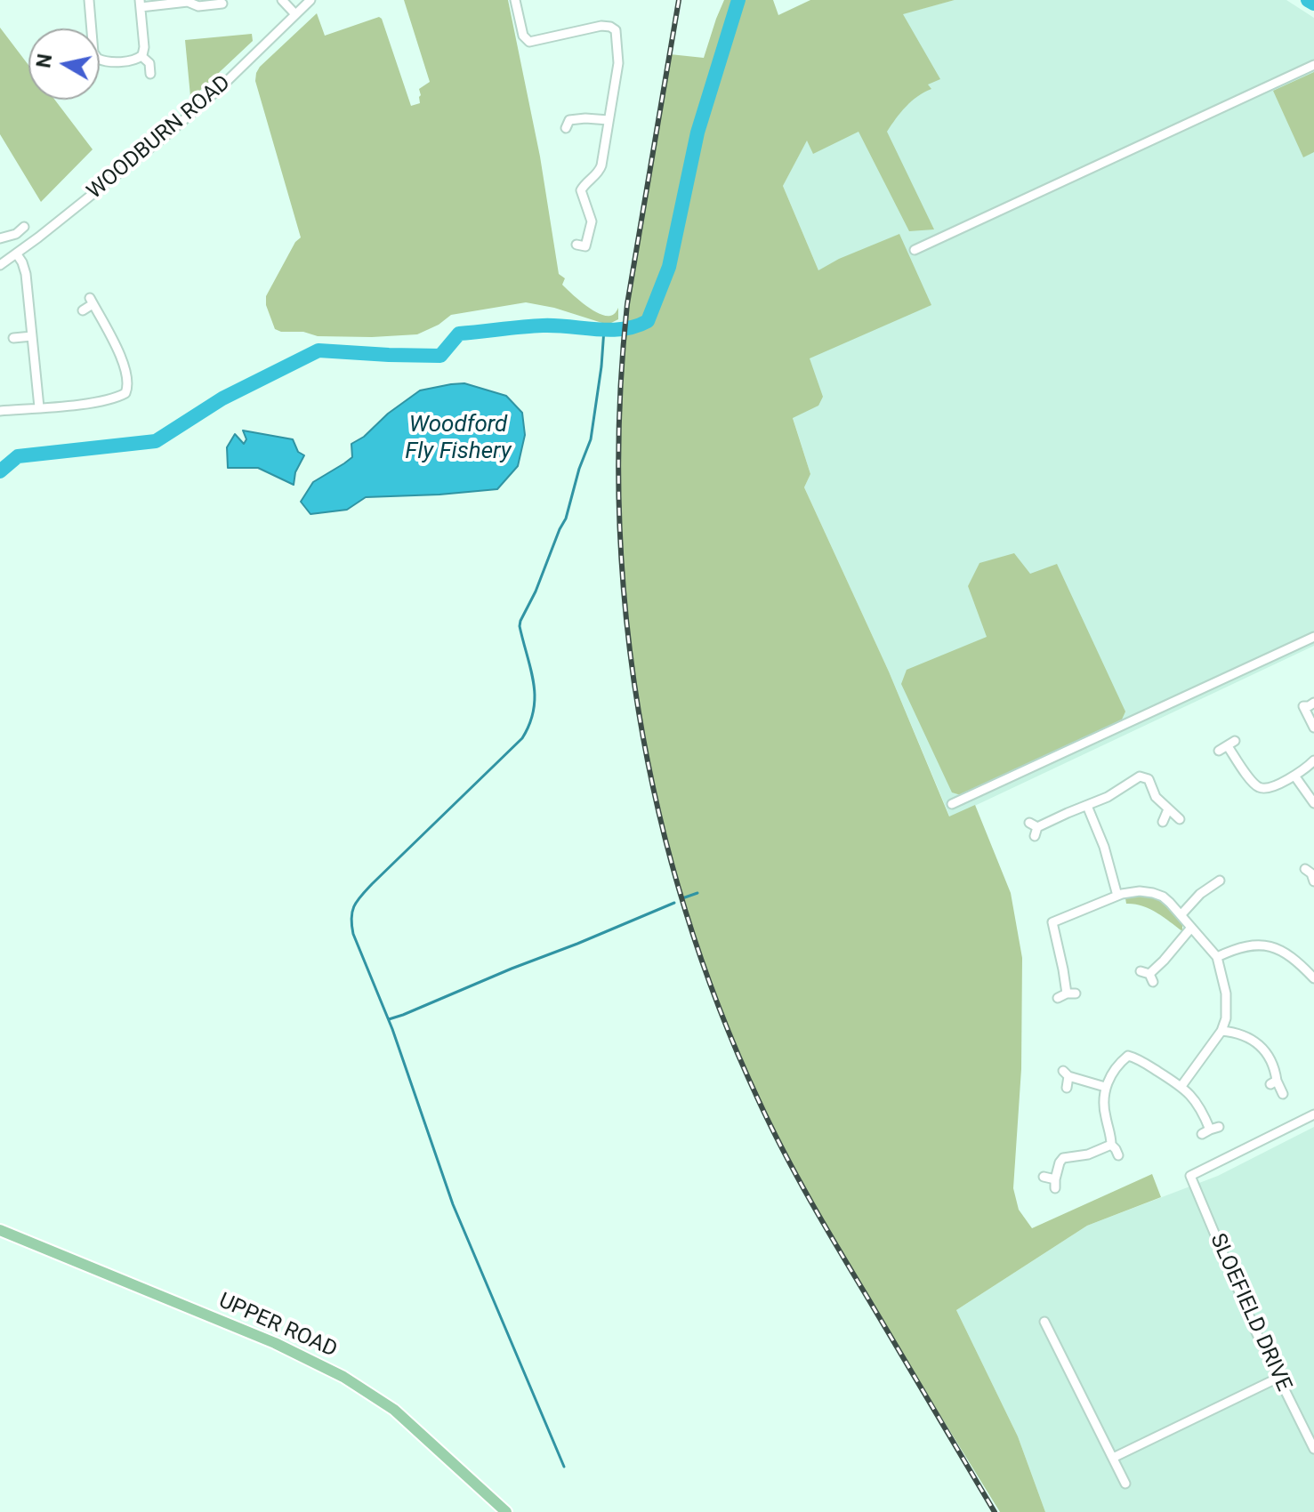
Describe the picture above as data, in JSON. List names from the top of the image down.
{
  "streets": {
    "main road": ["UPPER ROAD"],
    "street": ["WOODBURN ROAD", "SLOEFIELD DRIVE"]
  },
  "water": ["Woodford Fly Fishery"],
  "north": "left"
}
